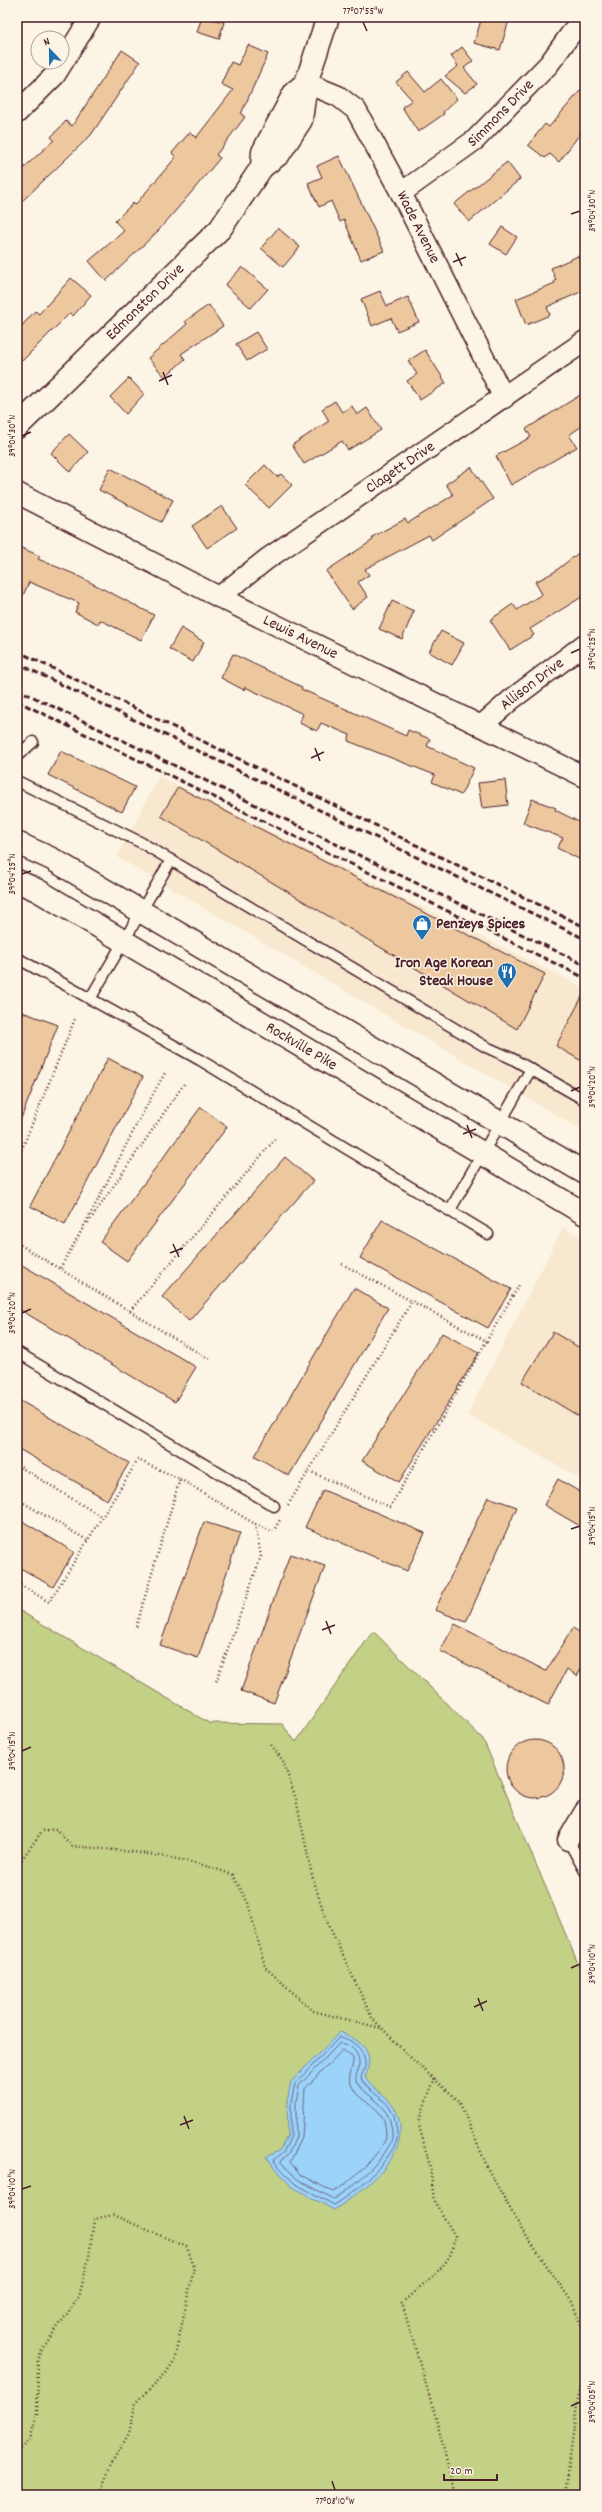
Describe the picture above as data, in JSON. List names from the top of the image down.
{
  "streets": {
    "main road": ["Edmonston Drive", "Rockville Pike"],
    "street": [
      "Simmons Drive",
      "Wade Avenue",
      "Clagett Drive",
      "Lewis Avenue",
      "Allison Drive"
    ]
  },
  "crossings": [
    ["Simmons Drive", "Wade Avenue"],
    ["Wade Avenue", "Edmonston Drive"],
    ["Wade Avenue", "Clagett Drive"],
    ["Clagett Drive", "Lewis Avenue"],
    ["Lewis Avenue", "Allison Drive"]
  ],
  "places": {
    "shop": ["Penzeys Spices"],
    "restaurant": ["Iron Age Korean Steak House"]
  },
  "scale_bar": "20 m",
  "north": "top",
  "coordinates": [
    "77°07'55\"W",
    "39°04'30\"N",
    "39°04'25\"N",
    "39°04'20\"N",
    "39°04'15\"N",
    "39°04'10\"N",
    "39°04'05\"N",
    "77°08'10\"W"
  ]
}
